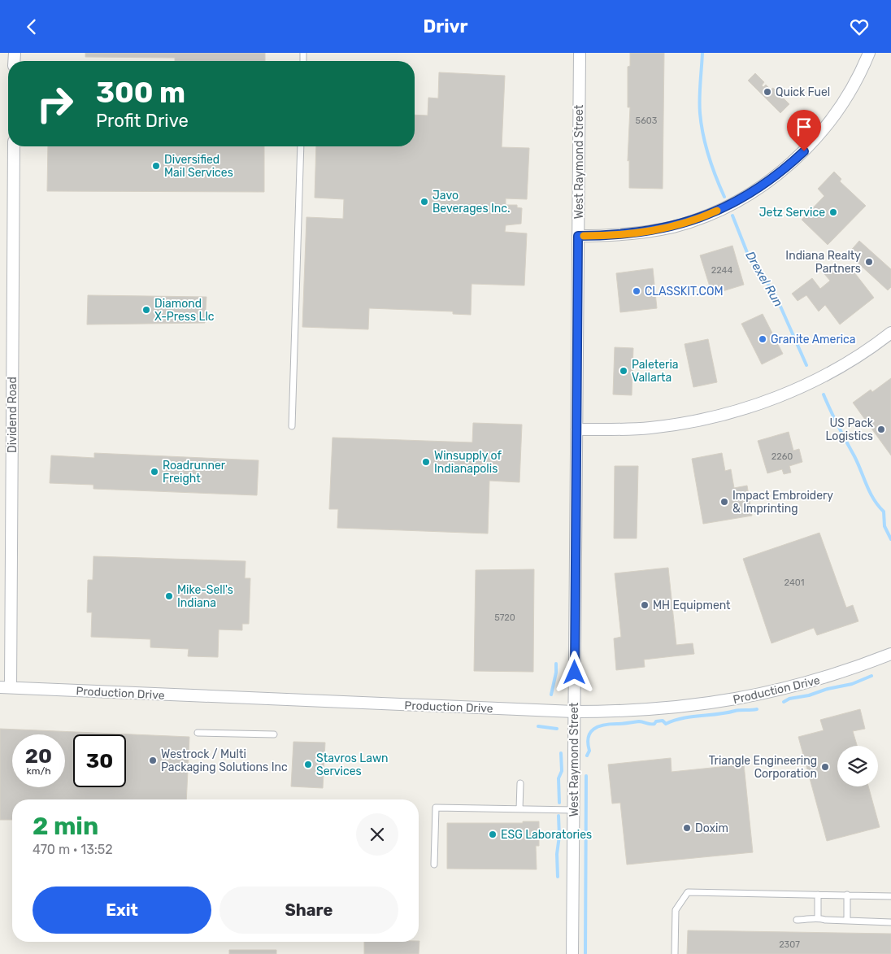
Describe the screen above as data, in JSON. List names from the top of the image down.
{
  "streets": {
    "street": ["West Raymond Street", "Dividend Road", "Production Drive"]
  },
  "crossings": [
    ["West Raymond Street", "Production Drive"],
    ["Dividend Road", "Production Drive"]
  ],
  "water": ["Drexel Run"],
  "places": [
    "Quick Fuel",
    "Diversified Mail Services",
    "Javo Beverages Inc.",
    "Jetz Service",
    "Indiana Realty Partners",
    "CLASSKIT.COM",
    "Diamond X-Press Llc",
    "Granite America",
    "Paleteria Vallarta",
    "US Pack Logistics",
    "Winsupply of Indianapolis",
    "Roadrunner Freight",
    "Impact Embroidery & Imprinting",
    "Mike-Sell's Indiana",
    "MH Equipment",
    "Westrock / Multi Packaging Solutions Inc",
    "Stavros Lawn Services",
    "Triangle Engineering Corporation",
    "Doxim",
    "ESG Laboratories"
  ],
  "house_numbers": [
    "5603",
    "2244",
    "2260",
    "2401",
    "5720",
    "2307"
  ],
  "page": {
    "header": "Drivr",
    "turn": ["300 m", "Profit Drive"],
    "speed": "20 km/h",
    "limit": "30",
    "heading": ["2 min", "470 m · 13:52"],
    "buttons": ["Exit", "Share"]
  }
}
